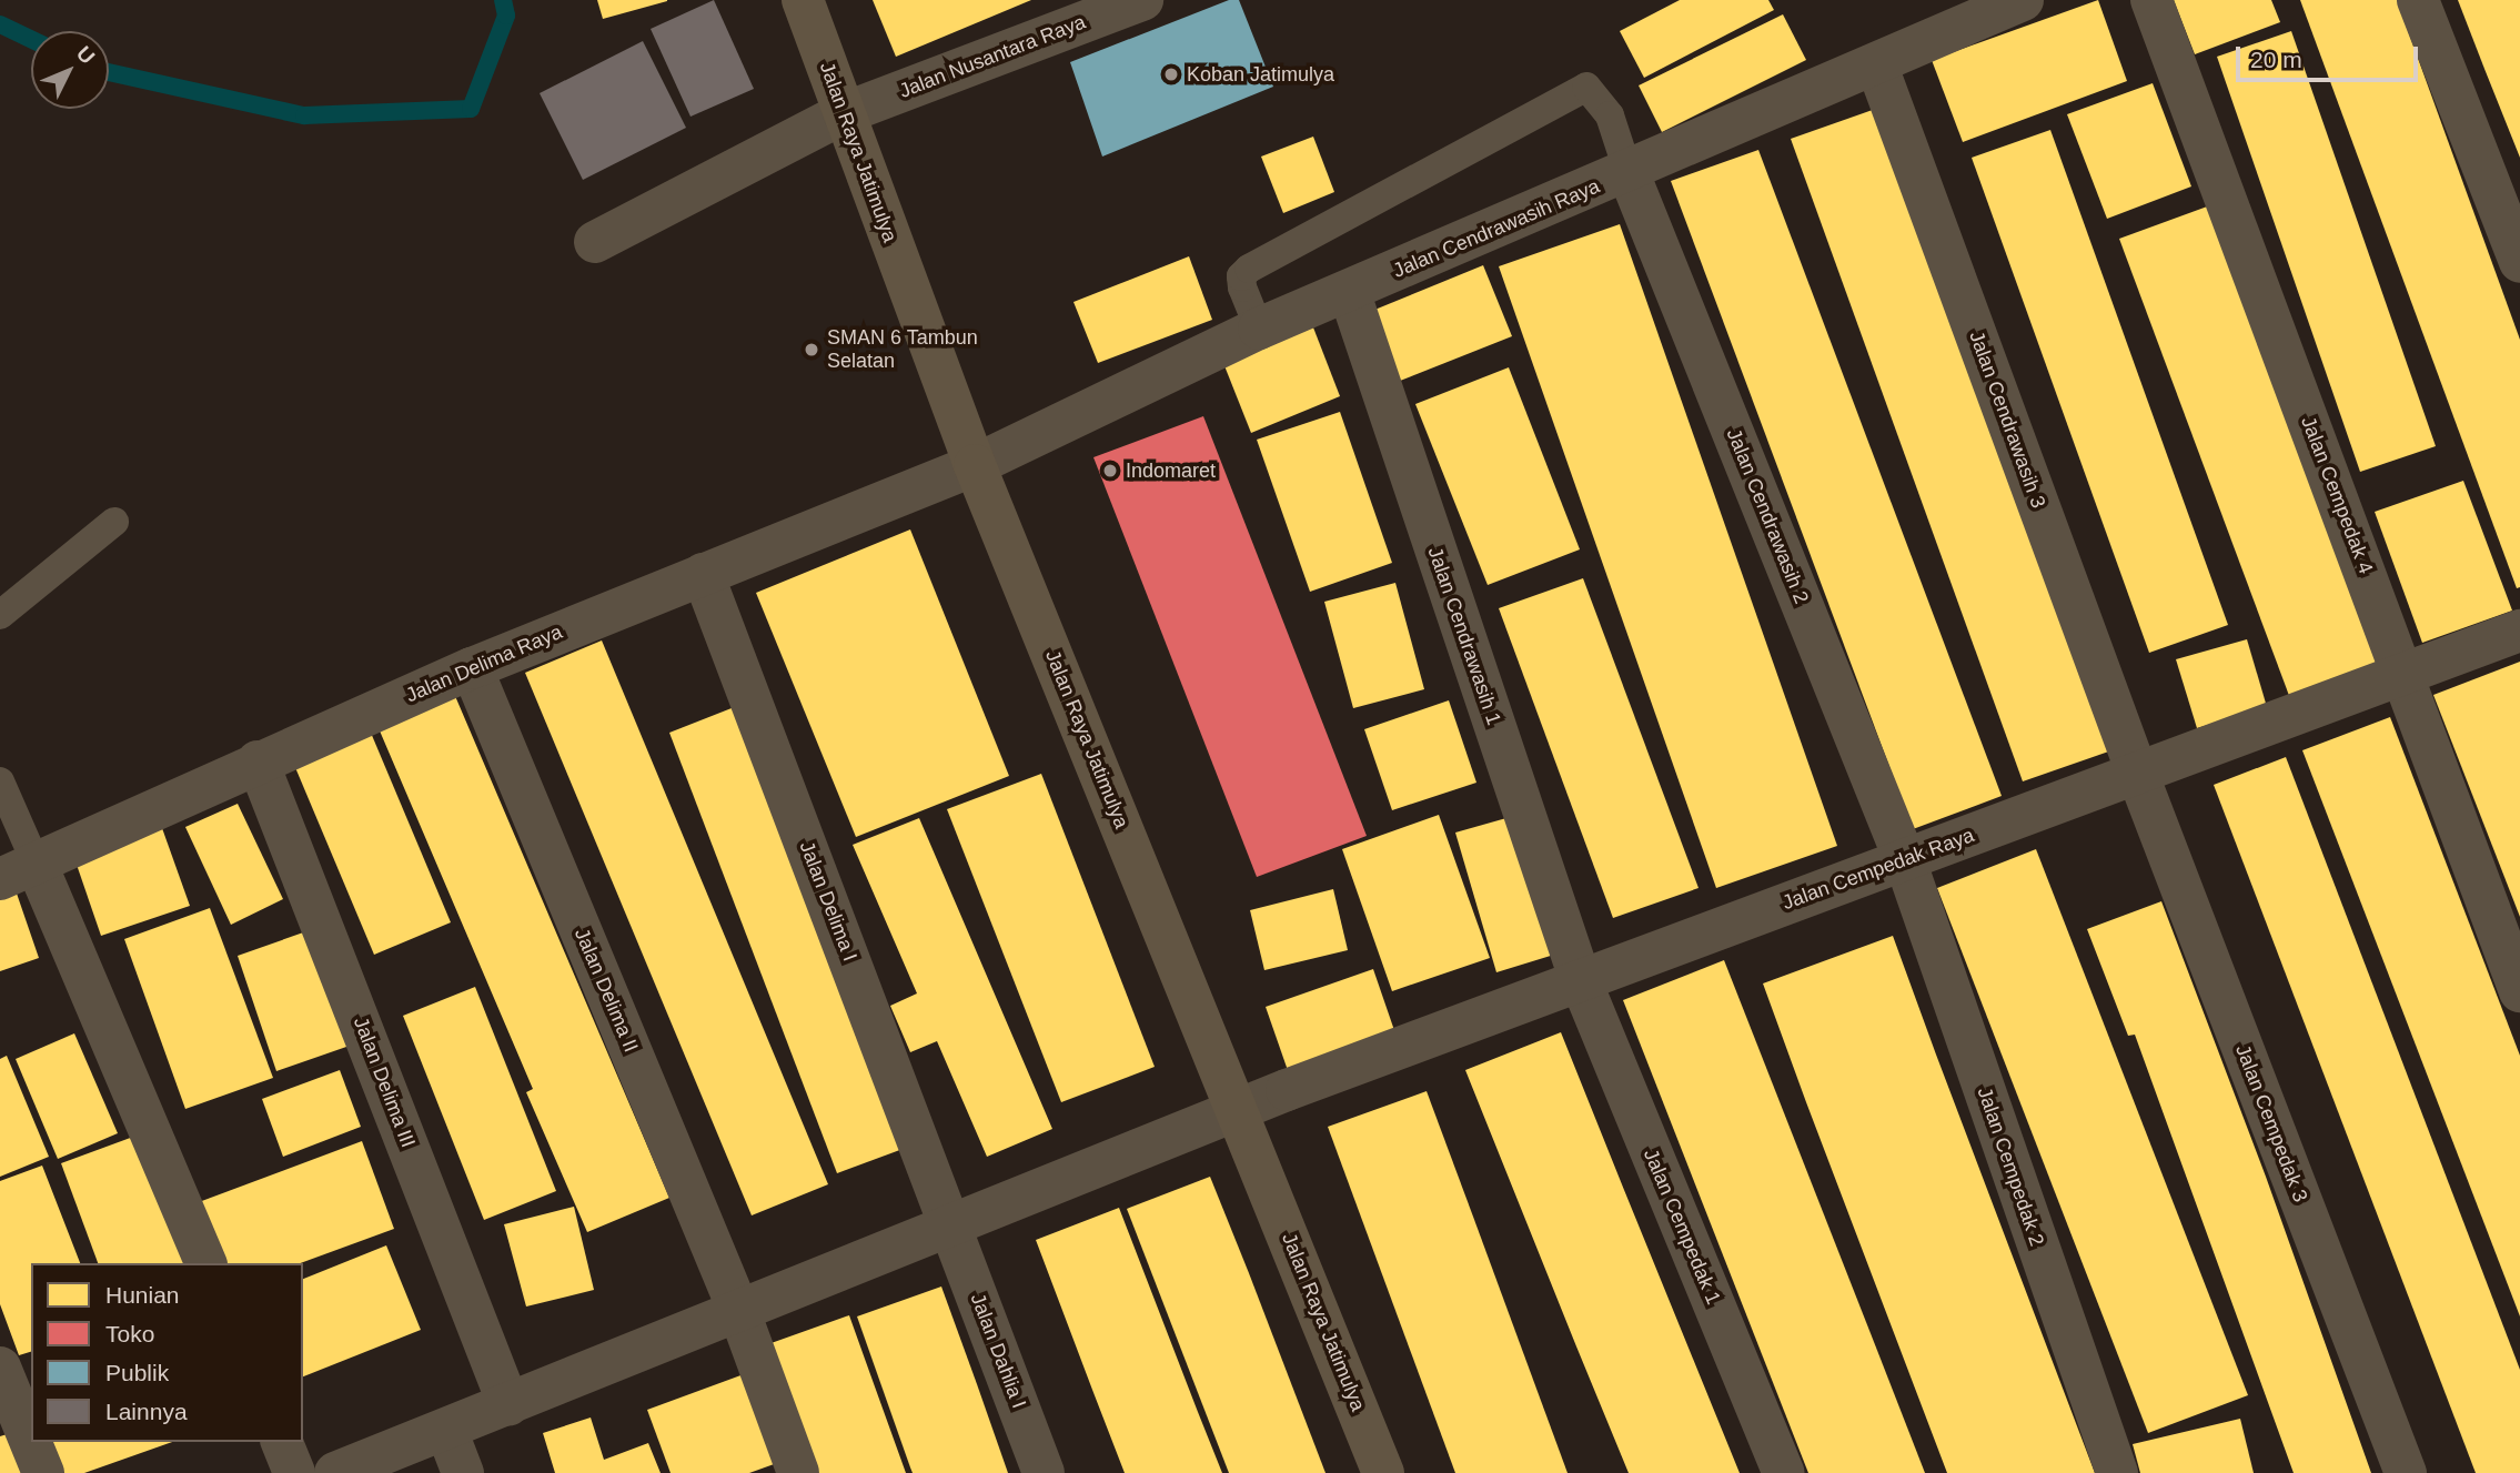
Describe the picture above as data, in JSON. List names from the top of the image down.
{
  "streets": {
    "main road": ["Jalan Raya Jatimulya"],
    "street": [
      "Jalan Nusantara Raya",
      "Jalan Cendrawasih Raya",
      "Jalan Cendrawasih 3",
      "Jalan Cempedak 4",
      "Jalan Cendrawasih 2",
      "Jalan Cendrawasih 1",
      "Jalan Delima Raya",
      "Jalan Cempedak Raya",
      "Jalan Delima I",
      "Jalan Delima II",
      "Jalan Delima III",
      "Jalan Cempedak 3",
      "Jalan Cempedak 2",
      "Jalan Cempedak 1",
      "Jalan Dahlia I"
    ]
  },
  "crossings": [
    ["Jalan Nusantara Raya", "Jalan Raya Jatimulya"],
    ["Jalan Raya Jatimulya", "Jalan Cendrawasih Raya"],
    ["Jalan Raya Jatimulya", "Jalan Delima Raya"],
    ["Jalan Raya Jatimulya", "Jalan Cempedak Raya"],
    ["Jalan Cendrawasih Raya", "Jalan Cendrawasih 3"],
    ["Jalan Cendrawasih Raya", "Jalan Cendrawasih 2"],
    ["Jalan Cendrawasih Raya", "Jalan Cendrawasih 1"],
    ["Jalan Cendrawasih Raya", "Jalan Delima Raya"],
    ["Jalan Cendrawasih 3", "Jalan Cempedak Raya"],
    ["Jalan Cendrawasih 3", "Jalan Cempedak 3"],
    ["Jalan Cempedak 4", "Jalan Cempedak Raya"],
    ["Jalan Cendrawasih 2", "Jalan Cempedak Raya"],
    ["Jalan Cendrawasih 2", "Jalan Cempedak 2"],
    ["Jalan Cendrawasih 1", "Jalan Cempedak Raya"],
    ["Jalan Cendrawasih 1", "Jalan Cempedak 1"],
    ["Jalan Delima Raya", "Jalan Delima I"],
    ["Jalan Delima Raya", "Jalan Delima II"],
    ["Jalan Delima Raya", "Jalan Delima III"],
    ["Jalan Cempedak Raya", "Jalan Delima I"],
    ["Jalan Cempedak Raya", "Jalan Delima II"],
    ["Jalan Cempedak Raya", "Jalan Delima III"],
    ["Jalan Cempedak Raya", "Jalan Cempedak 3"],
    ["Jalan Cempedak Raya", "Jalan Cempedak 2"],
    ["Jalan Cempedak Raya", "Jalan Cempedak 1"],
    ["Jalan Cempedak Raya", "Jalan Dahlia I"],
    ["Jalan Delima I", "Jalan Dahlia I"]
  ],
  "places": ["Koban Jatimulya", "SMAN 6 Tambun Selatan", "Indomaret"],
  "legend": [
    "Hunian",
    "Toko",
    "Publik",
    "Lainnya"
  ],
  "scale_bar": "20 m",
  "north": "top right"
}
